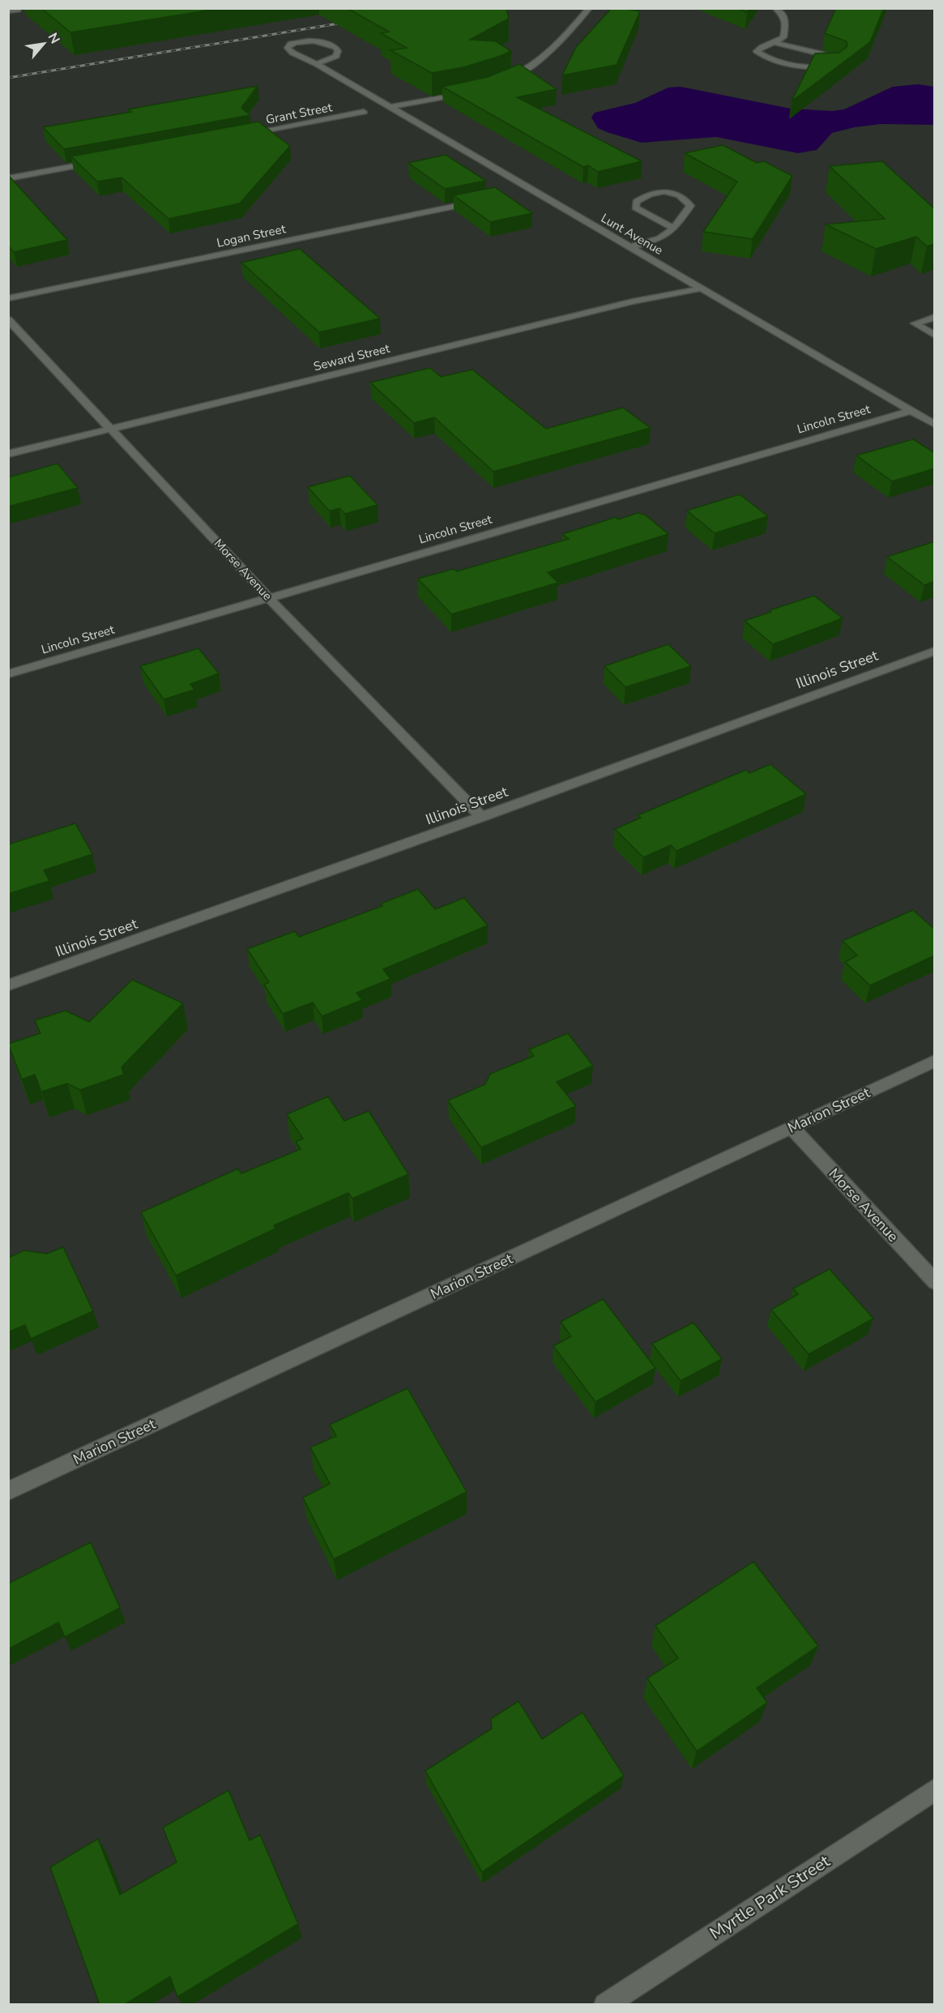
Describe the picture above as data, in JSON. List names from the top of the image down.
{
  "streets": {
    "street": [
      "Grant Street",
      "Lunt Avenue",
      "Logan Street",
      "Seward Street",
      "Lincoln Street",
      "Morse Avenue",
      "Illinois Street",
      "Marion Street",
      "Myrtle Park Street"
    ]
  },
  "crossings": [
    ["Lunt Avenue", "Seward Street"],
    ["Lunt Avenue", "Lincoln Street"],
    ["Seward Street", "Morse Avenue"],
    ["Lincoln Street", "Morse Avenue"],
    ["Morse Avenue", "Illinois Street"],
    ["Morse Avenue", "Marion Street"]
  ],
  "north": "top right"
}
